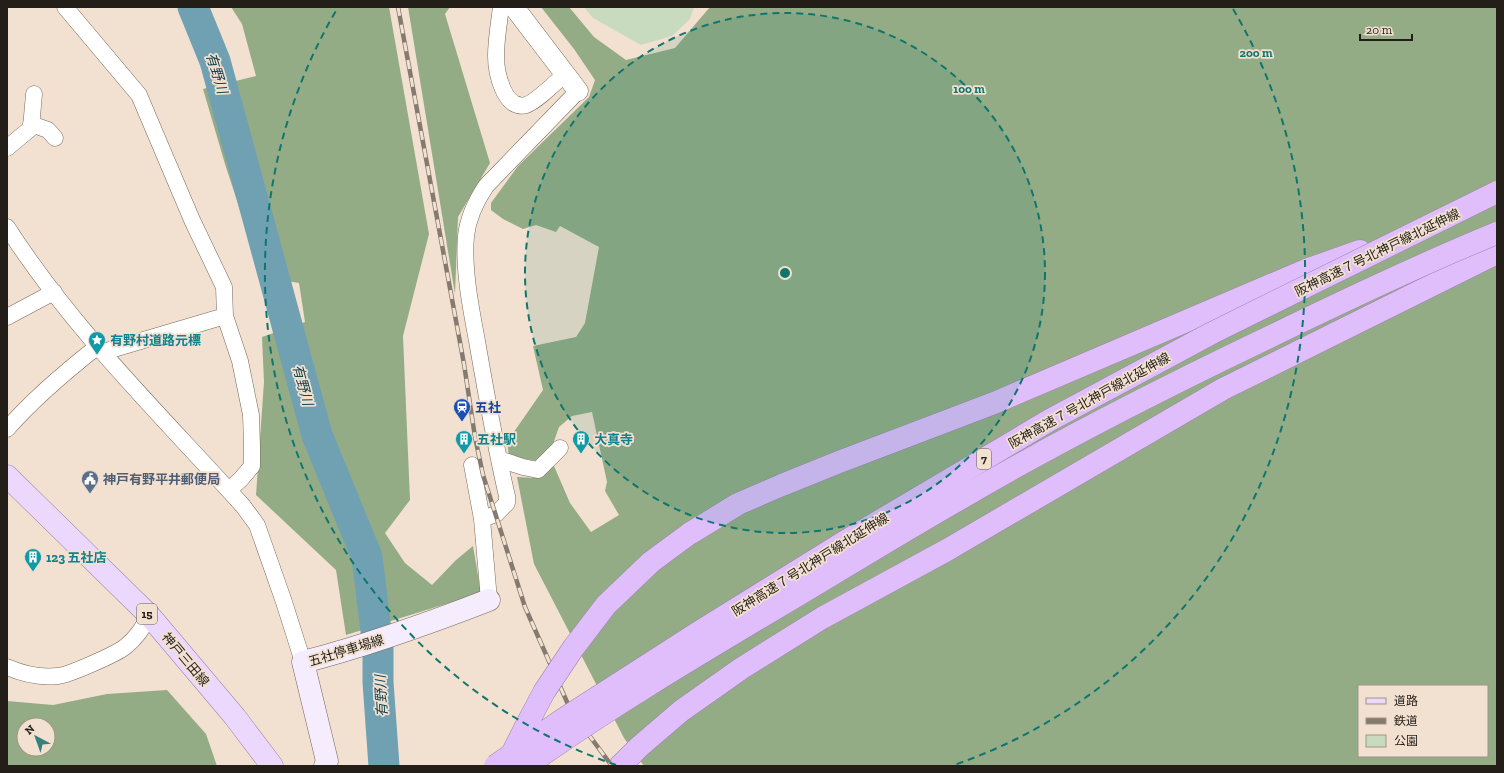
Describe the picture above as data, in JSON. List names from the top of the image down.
{
  "streets": {
    "highway": ["阪神高速７号北神戸線北延伸線", "7"],
    "main road": ["15", "五社停車場線", "神戸三田線"]
  },
  "water": ["有野川"],
  "places": {
    "place": ["有野村道路元標"],
    "station": ["五社"],
    "building": ["五社駅", "大真寺", "123 五社店"],
    "public building": ["神戸有野平井郵便局"]
  },
  "legend": ["道路", "鉄道", "公園"],
  "scale_bar": "20 m",
  "north": "top left",
  "rings": ["200 m", "100 m"]
}
